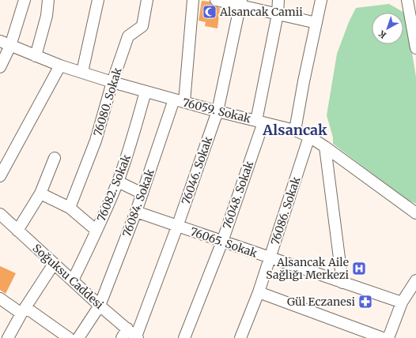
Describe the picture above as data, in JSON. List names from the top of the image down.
{
  "streets": {
    "street": [
      "76080. Sokak",
      "76059. Sokak",
      "76046. Sokak",
      "76082. Sokak",
      "76048. Sokak",
      "76084. Sokak",
      "76086. Sokak",
      "76065. Sokak",
      "Soğuksu Caddesi"
    ]
  },
  "crossings": [
    ["76080. Sokak", "76059. Sokak"],
    ["76059. Sokak", "76046. Sokak"],
    ["76059. Sokak", "76082. Sokak"],
    ["76059. Sokak", "76048. Sokak"],
    ["76059. Sokak", "76084. Sokak"],
    ["76059. Sokak", "76086. Sokak"],
    ["76046. Sokak", "76065. Sokak"],
    ["76046. Sokak", "Soğuksu Caddesi"],
    ["76082. Sokak", "Soğuksu Caddesi"],
    ["76048. Sokak", "76065. Sokak"],
    ["76084. Sokak", "76065. Sokak"],
    ["76084. Sokak", "Soğuksu Caddesi"],
    ["76086. Sokak", "76065. Sokak"]
  ],
  "districts": ["Alsancak"],
  "places": {
    "mosque": ["Alsancak Camii"],
    "hospital": ["Alsancak Aile Sağlığı Merkezi"],
    "pharmacy": ["Gül Eczanesi"]
  },
  "north": "bottom left"
}
